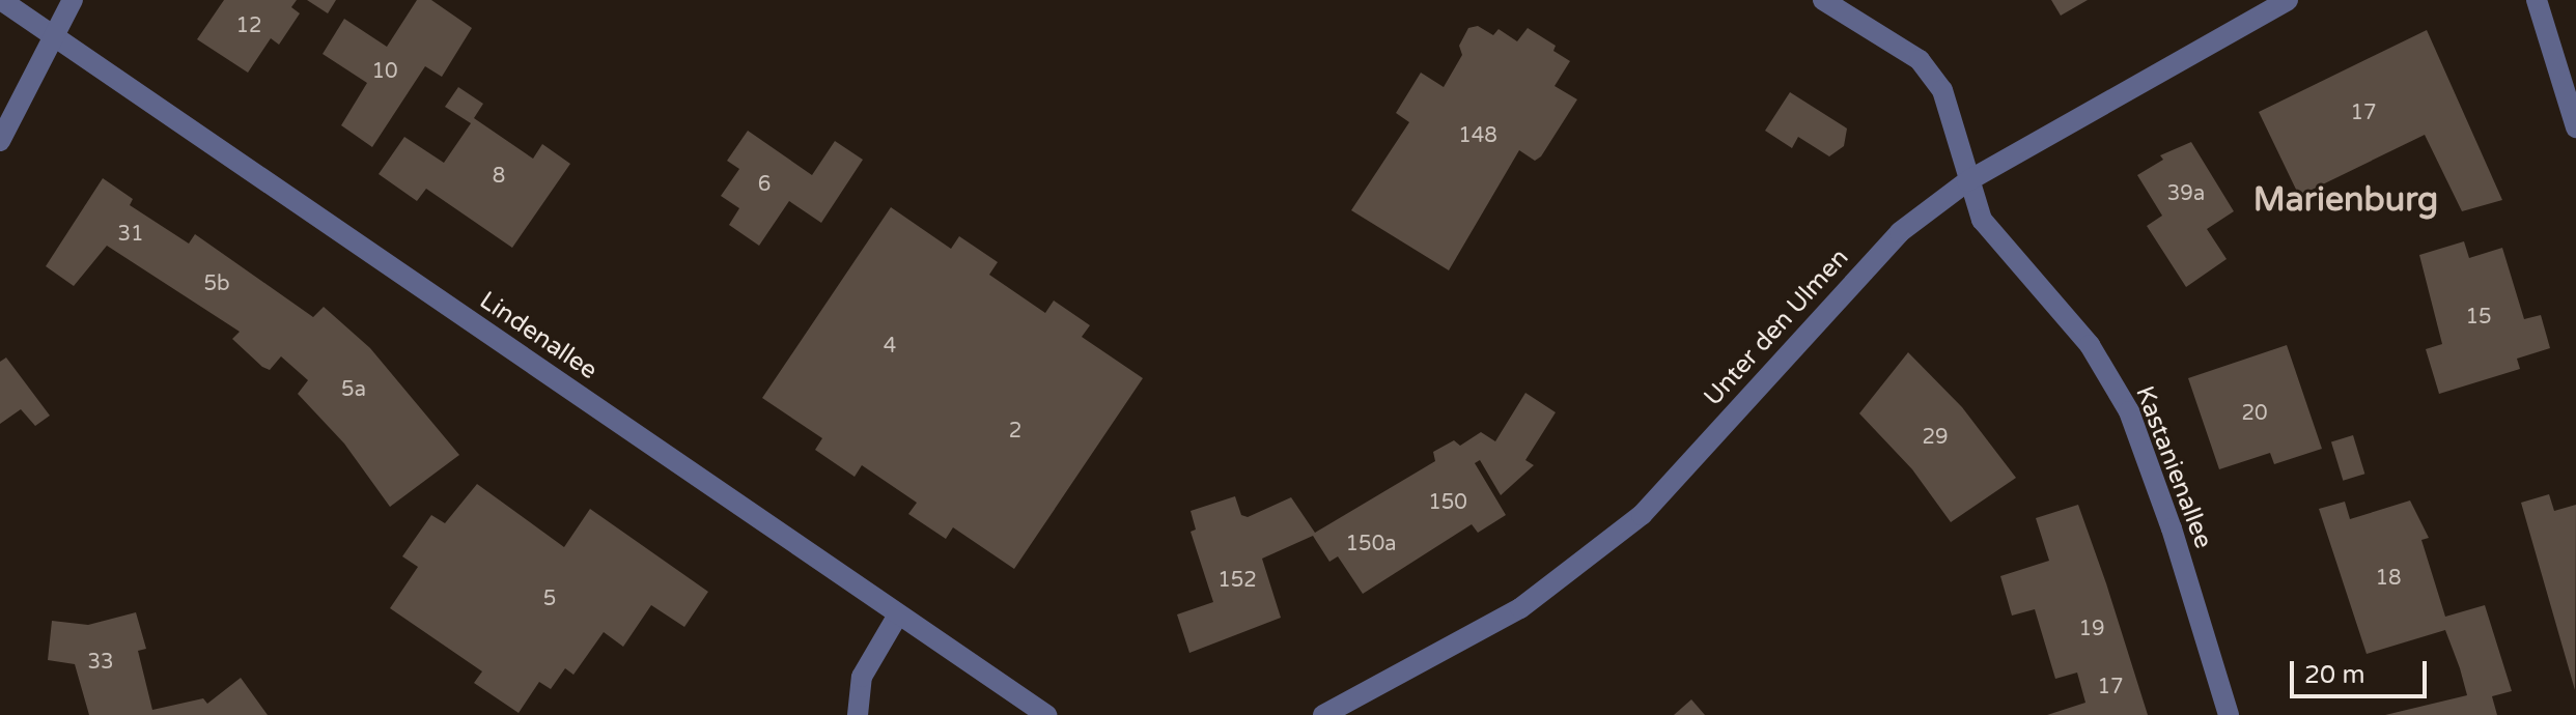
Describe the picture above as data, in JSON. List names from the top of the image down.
{
  "streets": {
    "street": ["Unter den Ulmen", "Lindenallee", "Kastanienallee"]
  },
  "crossings": [
    ["Unter den Ulmen", "Kastanienallee"]
  ],
  "districts": ["Marienburg"],
  "house_numbers": [
    "12",
    "10",
    "17",
    "148",
    "8",
    "6",
    "39a",
    "31",
    "5b",
    "15",
    "4",
    "5a",
    "20",
    "2",
    "29",
    "150",
    "150a",
    "18",
    "152",
    "5",
    "19",
    "33",
    "17"
  ],
  "scale_bar": "20 m"
}
